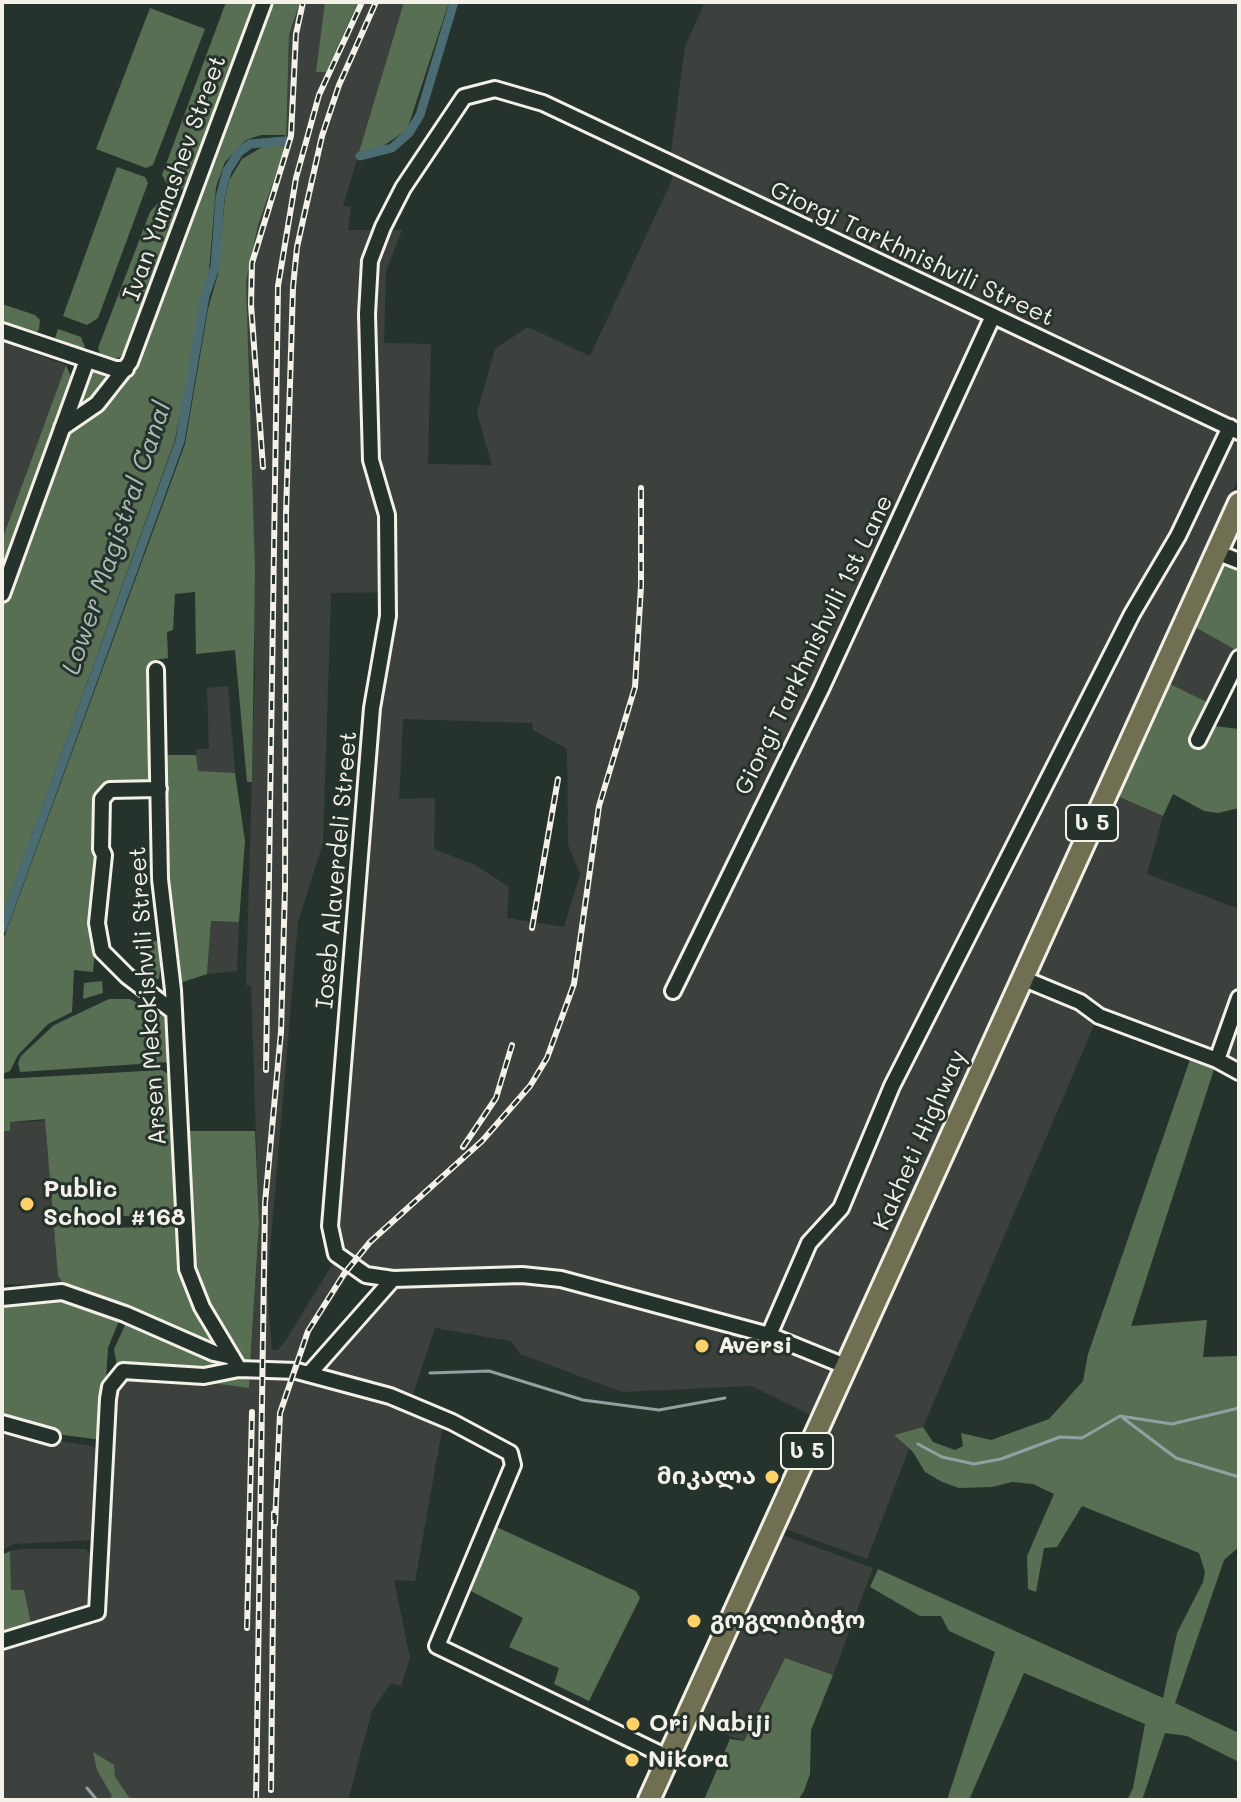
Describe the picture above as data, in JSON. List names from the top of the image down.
{
  "streets": {
    "highway": ["ს 5", "Kakheti Highway"],
    "street": [
      "Ivan Yumashev Street",
      "Giorgi Tarkhnishvili Street",
      "Giorgi Tarkhnishvili 1st Lane",
      "Ioseb Alaverdeli Street",
      "Arsen Mekokishvili Street"
    ]
  },
  "crossings": [
    ["Giorgi Tarkhnishvili Street", "Giorgi Tarkhnishvili 1st Lane"],
    ["Giorgi Tarkhnishvili Street", "Ioseb Alaverdeli Street"],
    ["Ioseb Alaverdeli Street", "Kakheti Highway"]
  ],
  "water": ["Lower Magistral Canal"],
  "places": [
    "Public School #168",
    "Aversi",
    "მიკალა",
    "გოგლიბიჭო",
    "Ori Nabiji",
    "Nikora"
  ]
}
